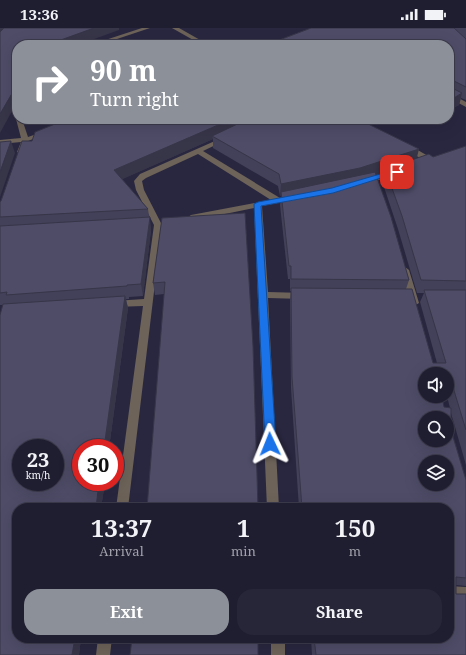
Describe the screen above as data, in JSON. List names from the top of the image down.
{
  "page": {
    "status": "13:36",
    "turn": ["90 m", "Turn right"],
    "speed": "23 km/h",
    "limit": "30",
    "eta": [
      "13:37",
      "Arrival",
      "1",
      "min",
      "150",
      "m"
    ],
    "buttons": ["Exit", "Share"]
  }
}
